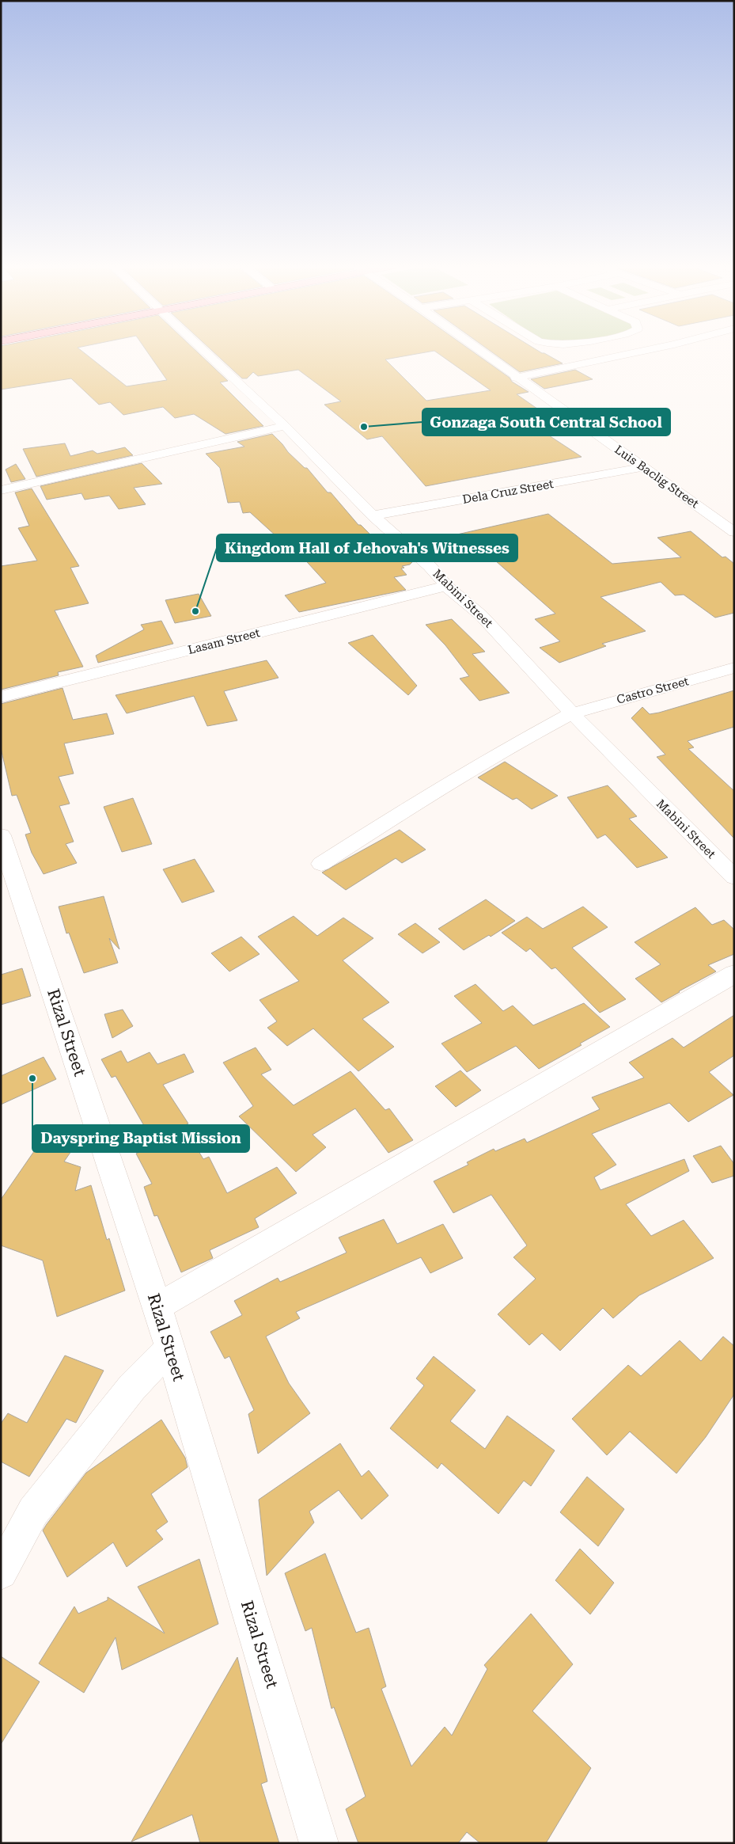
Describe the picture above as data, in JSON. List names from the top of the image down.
{
  "streets": {
    "street": [
      "Luis Baclig Street",
      "Dela Cruz Street",
      "Mabini Street",
      "Lasam Street",
      "Castro Street",
      "Rizal Street"
    ]
  },
  "crossings": [
    ["Luis Baclig Street", "Dela Cruz Street"],
    ["Dela Cruz Street", "Mabini Street"],
    ["Mabini Street", "Lasam Street"],
    ["Mabini Street", "Castro Street"]
  ],
  "places": ["Gonzaga South Central School", "Kingdom Hall of Jehovah's Witnesses", "Dayspring Baptist Mission"]
}
